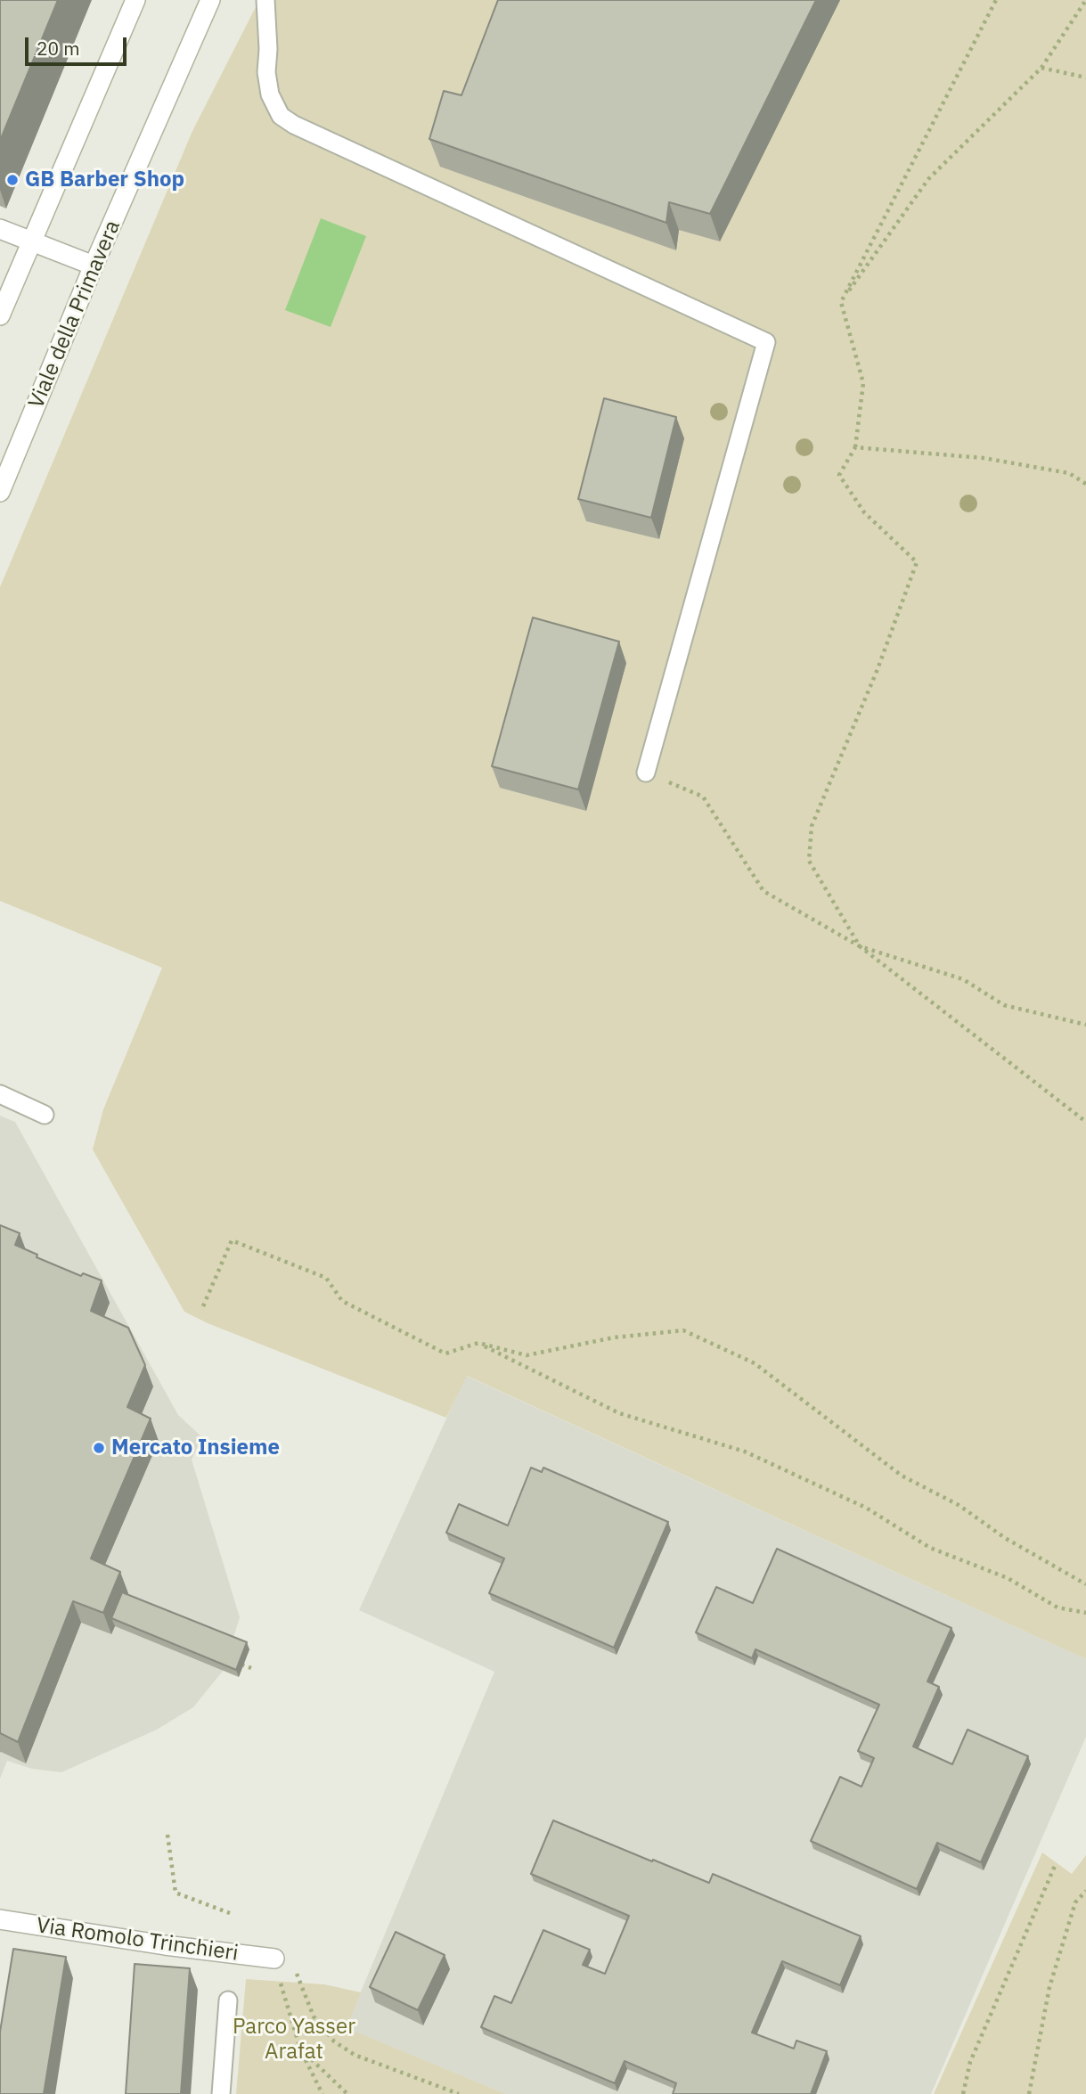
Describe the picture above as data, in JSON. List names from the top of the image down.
{
  "streets": {
    "main road": ["Viale della Primavera", "Via Romolo Trinchieri"]
  },
  "parks": ["Parco Yasser Arafat"],
  "places": ["GB Barber Shop", "Mercato Insieme"],
  "scale_bar": "20 m"
}
